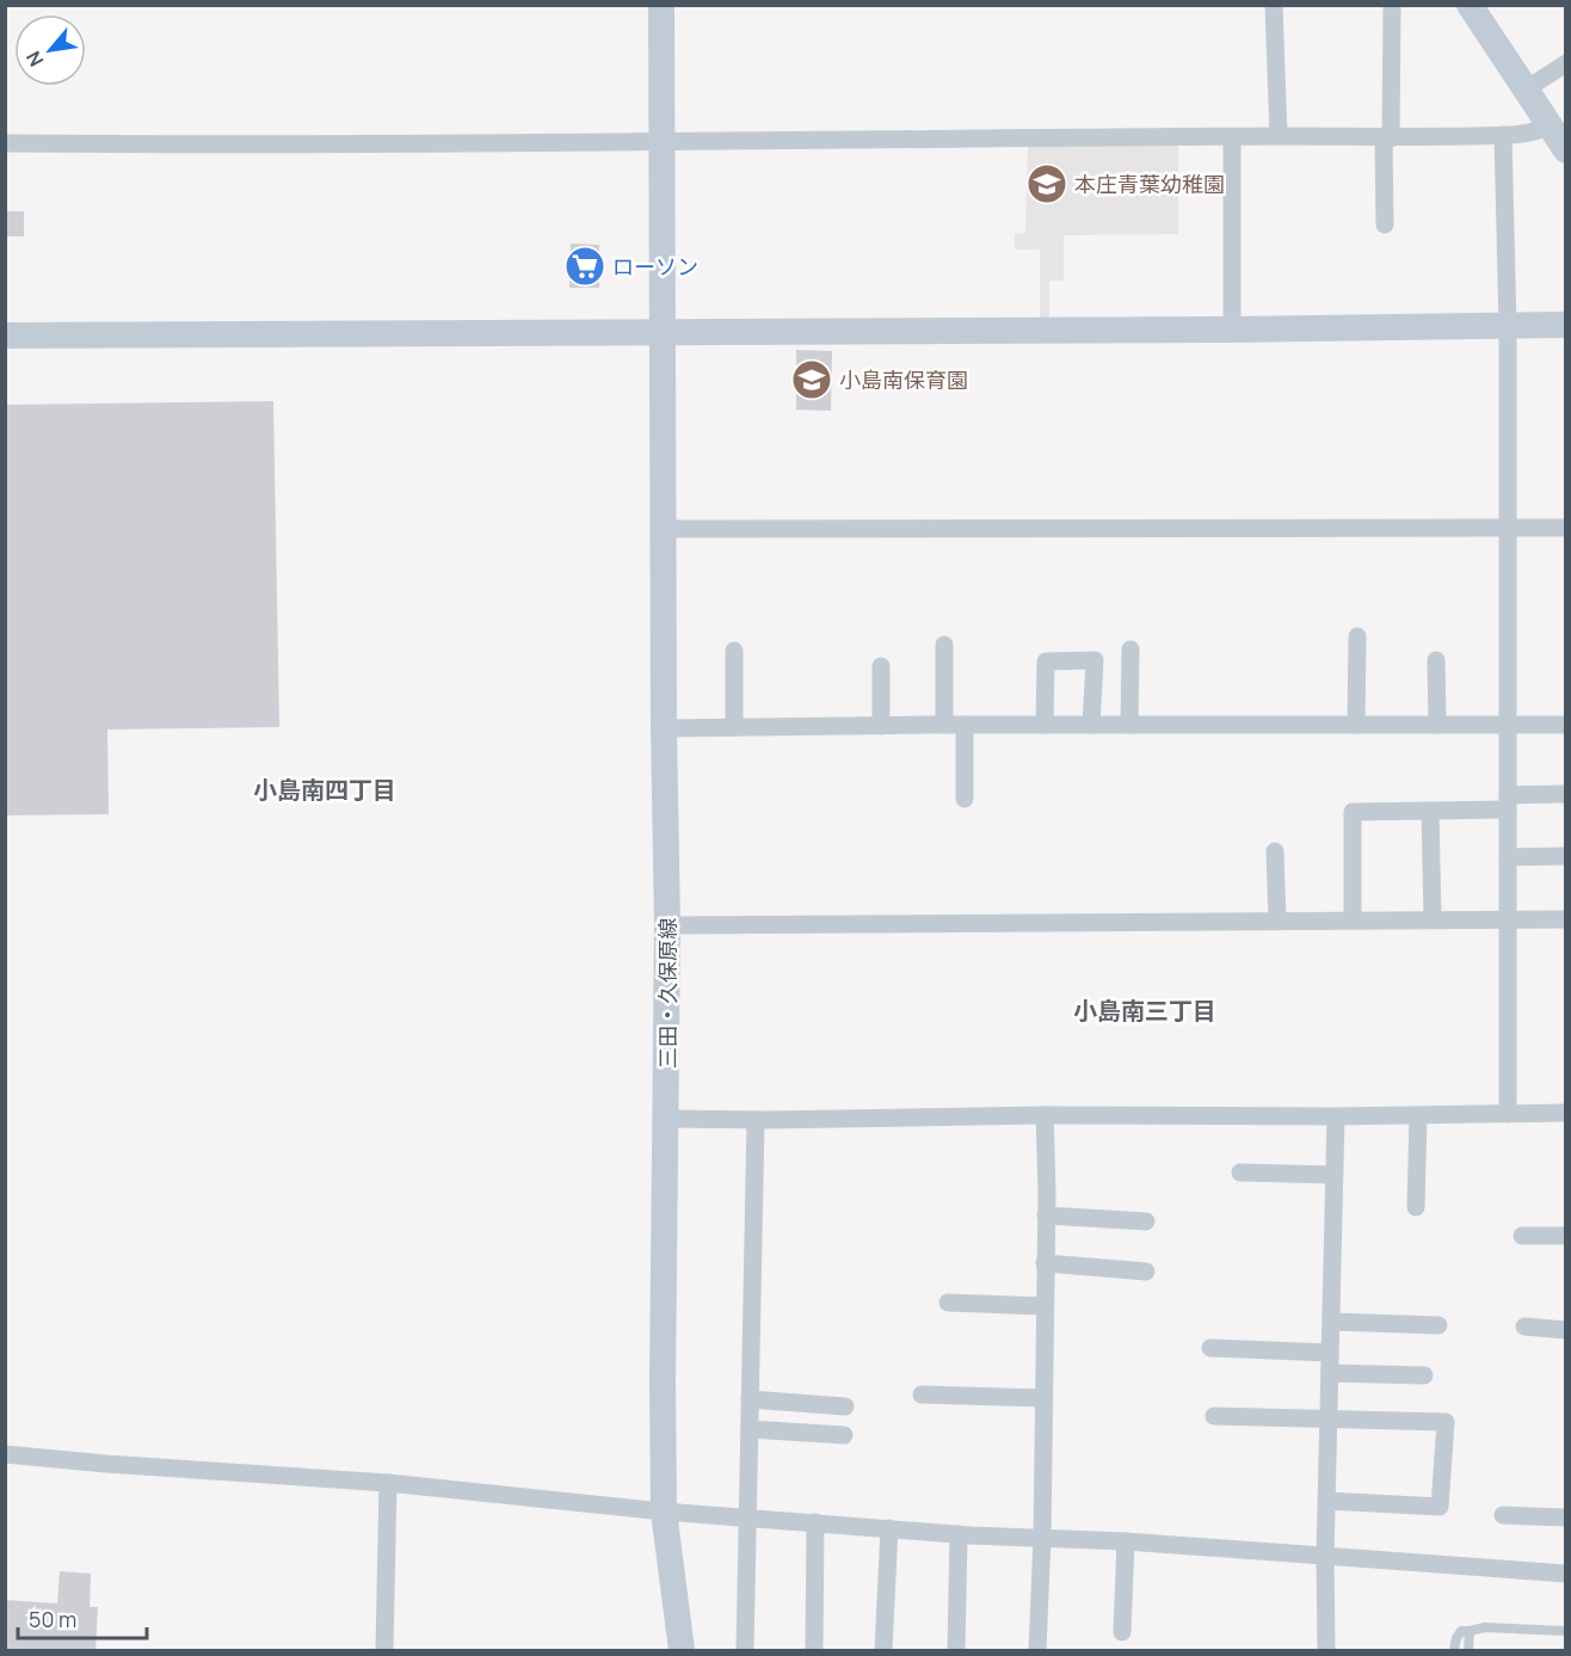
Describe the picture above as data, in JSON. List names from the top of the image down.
{
  "streets": {
    "street": ["三田・久保原線"]
  },
  "districts": ["小島南四丁目", "小島南三丁目"],
  "places": {
    "school or university": ["本庄青葉幼稚園", "小島南保育園"],
    "supermarket": ["ローソン"]
  },
  "scale_bar": "50 m",
  "north": "bottom left"
}
